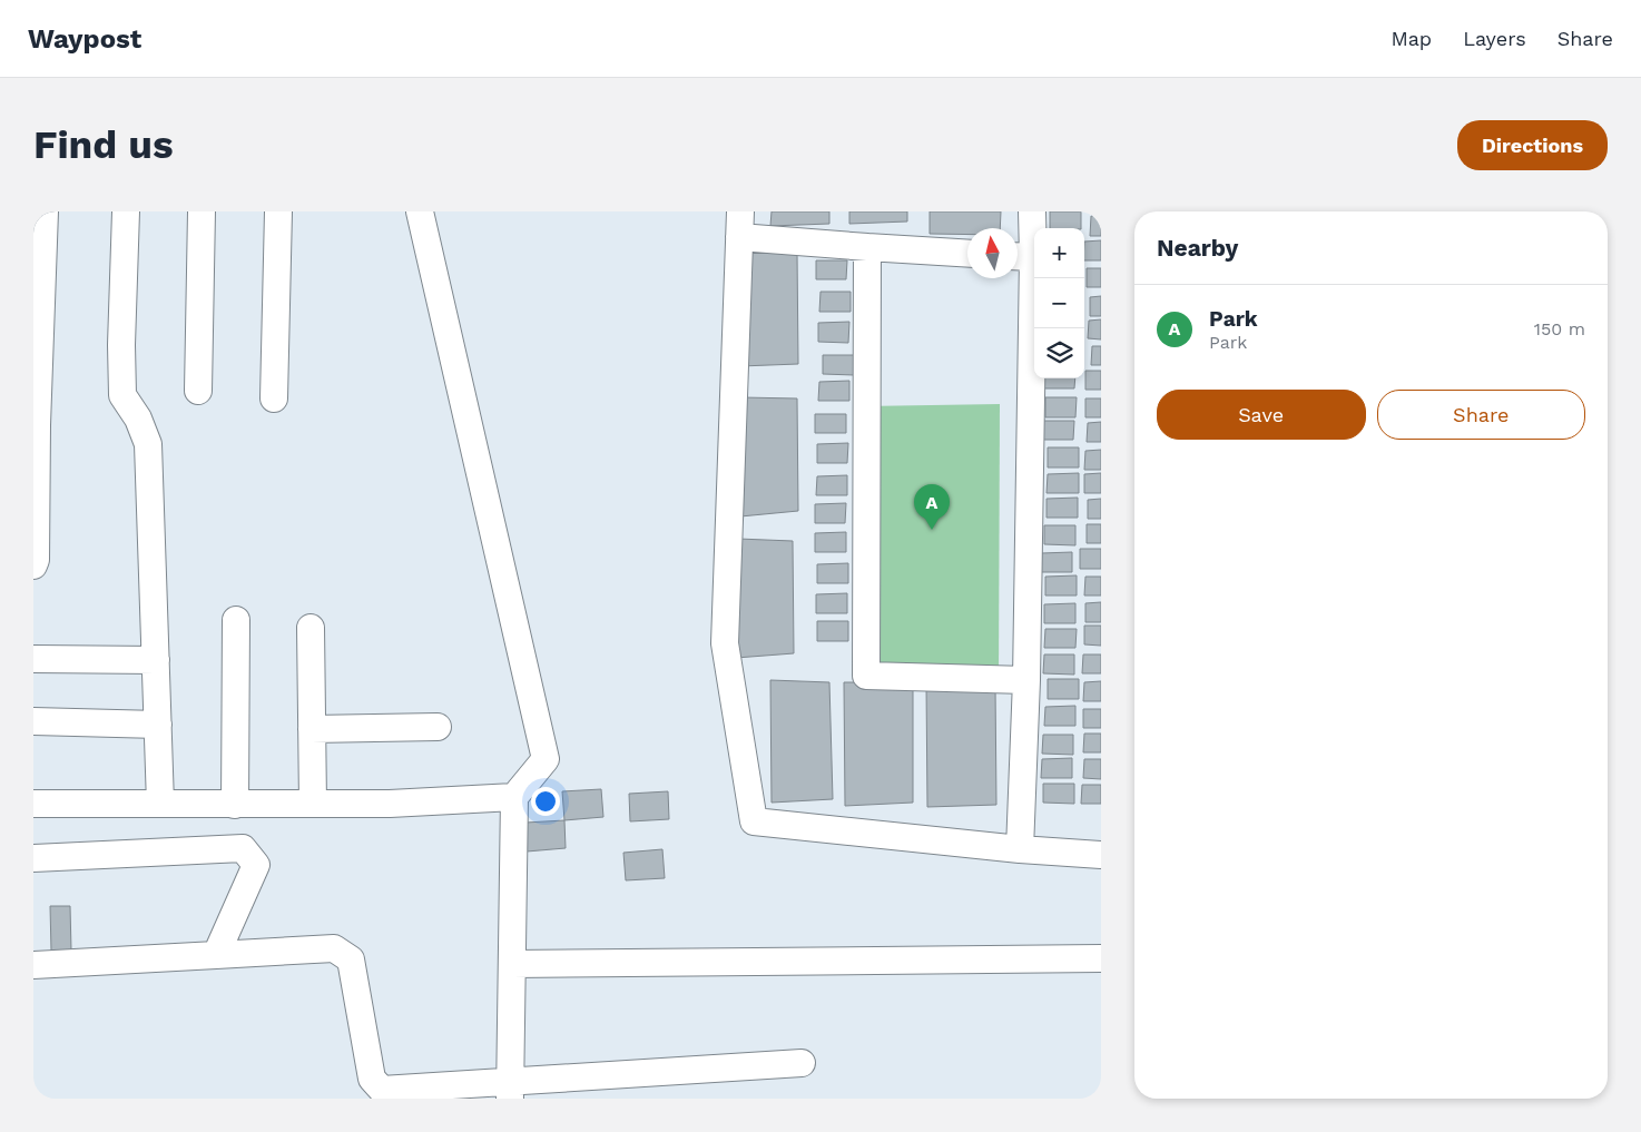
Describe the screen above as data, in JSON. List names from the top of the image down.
{
  "north": "top",
  "page": {
    "header": "Waypost",
    "nav": ["Map", "Layers", "Share"],
    "buttons": [
      "Directions",
      ["Save", "Share"]
    ],
    "title": "Find us",
    "heading": "Nearby",
    "map_buttons": ["+", "−"],
    "list": [
      {
        "mark": "A",
        "name": "Park",
        "note": "Park",
        "value": "150 m"
      }
    ],
    "pins": "A"
  }
}
